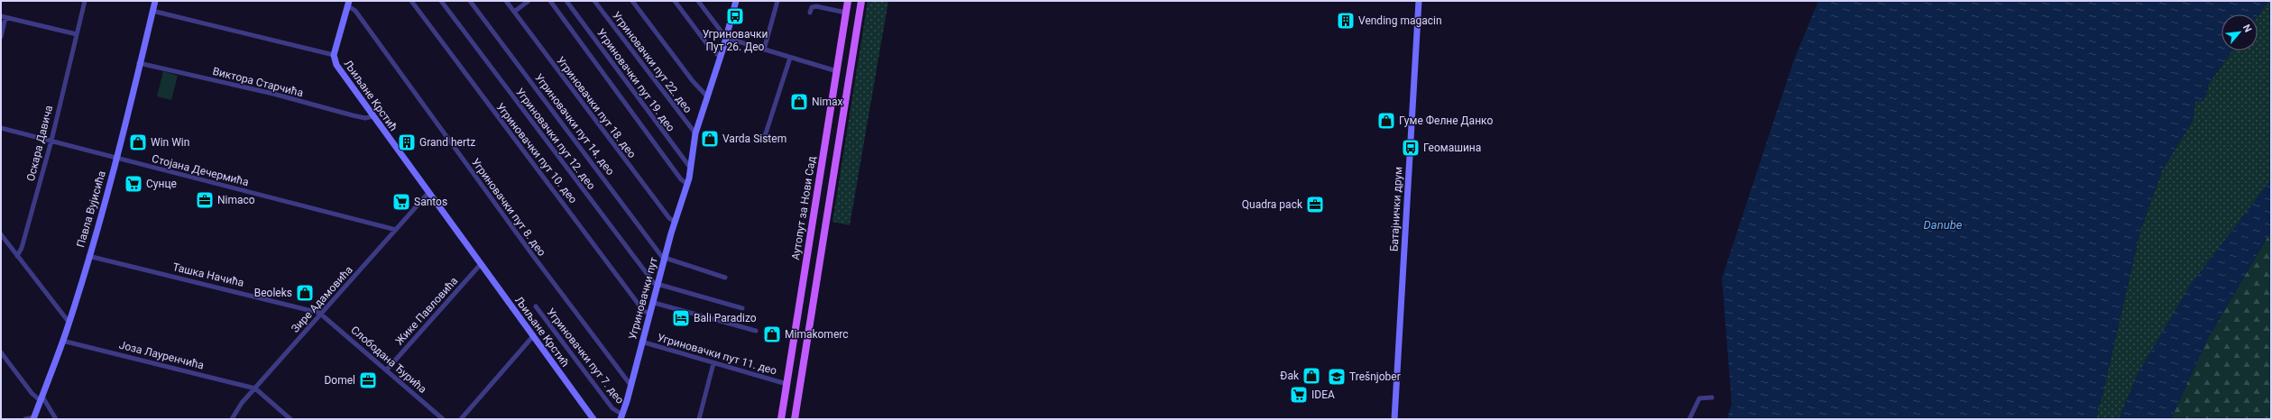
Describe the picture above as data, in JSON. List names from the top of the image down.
{
  "streets": {
    "main road": ["Аутопут за Нови Сад"],
    "street": [
      "Угриновачки пут 22. део",
      "Угриновачки пут 19. део",
      "Виктора Старчића",
      "Љиљане Крстић",
      "Угриновачки пут 18. део",
      "Угриновачки пут 14. део",
      "Угриновачки пут 12. део",
      "Оскара Давича",
      "Угриновачки пут 10. део",
      "Стојана Дечермића",
      "Угриновачки пут 8. део",
      "Павла Вујисића",
      "Батајнички друм",
      "Ташка Начића",
      "Угриновачки пут",
      "Зире Адамовића",
      "Жике Павловића",
      "Угриновачки пут 11. део",
      "Јоза Лауренчића",
      "Угриновачки пут 7. део",
      "Слободана Ђурића"
    ]
  },
  "crossings": [
    ["Угриновачки пут 22. део", "Угриновачки пут"],
    ["Угриновачки пут 19. део", "Угриновачки пут"],
    ["Виктора Старчића", "Љиљане Крстић"],
    ["Виктора Старчића", "Павла Вујисића"],
    ["Љиљане Крстић", "Павла Вујисића"],
    ["Љиљане Крстић", "Зире Адамовића"],
    ["Љиљане Крстић", "Жике Павловића"],
    ["Угриновачки пут 18. део", "Угриновачки пут"],
    ["Угриновачки пут 14. део", "Угриновачки пут"],
    ["Угриновачки пут 12. део", "Угриновачки пут"],
    ["Оскара Давича", "Стојана Дечермића"],
    ["Угриновачки пут 10. део", "Угриновачки пут"],
    ["Стојана Дечермића", "Павла Вујисића"],
    ["Стојана Дечермића", "Зире Адамовића"],
    ["Угриновачки пут 8. део", "Угриновачки пут"],
    ["Аутопут за Нови Сад", "Угриновачки пут 11. део"],
    ["Павла Вујисића", "Ташка Начића"],
    ["Павла Вујисића", "Јоза Лауренчића"],
    ["Ташка Начића", "Зире Адамовића"],
    ["Ташка Начића", "Слободана Ђурића"],
    ["Угриновачки пут", "Угриновачки пут 11. део"],
    ["Угриновачки пут", "Угриновачки пут 7. део"],
    ["Зире Адамовића", "Јоза Лауренчића"],
    ["Зире Адамовића", "Слободана Ђурића"],
    ["Жике Павловића", "Слободана Ђурића"]
  ],
  "water": ["Danube"],
  "places": {
    "bus stop": ["Угриновачки Пут 26. Део", "Геомашина"],
    "building": ["Vending magacin", "Grand hertz"],
    "shop": [
      "Nimax",
      "Гуме Фелне Данко",
      "Varda Sistem",
      "Win Win",
      "Beoleks",
      "Mimakomerc",
      "Đak"
    ],
    "supermarket": ["Сунце", "Santos", "IDEA"],
    "office": ["Nimaco", "Quadra pack", "Domel"],
    "hotel": ["Bali Paradizo"],
    "school or university": ["Trešnjober"]
  },
  "north": "top right"
}
